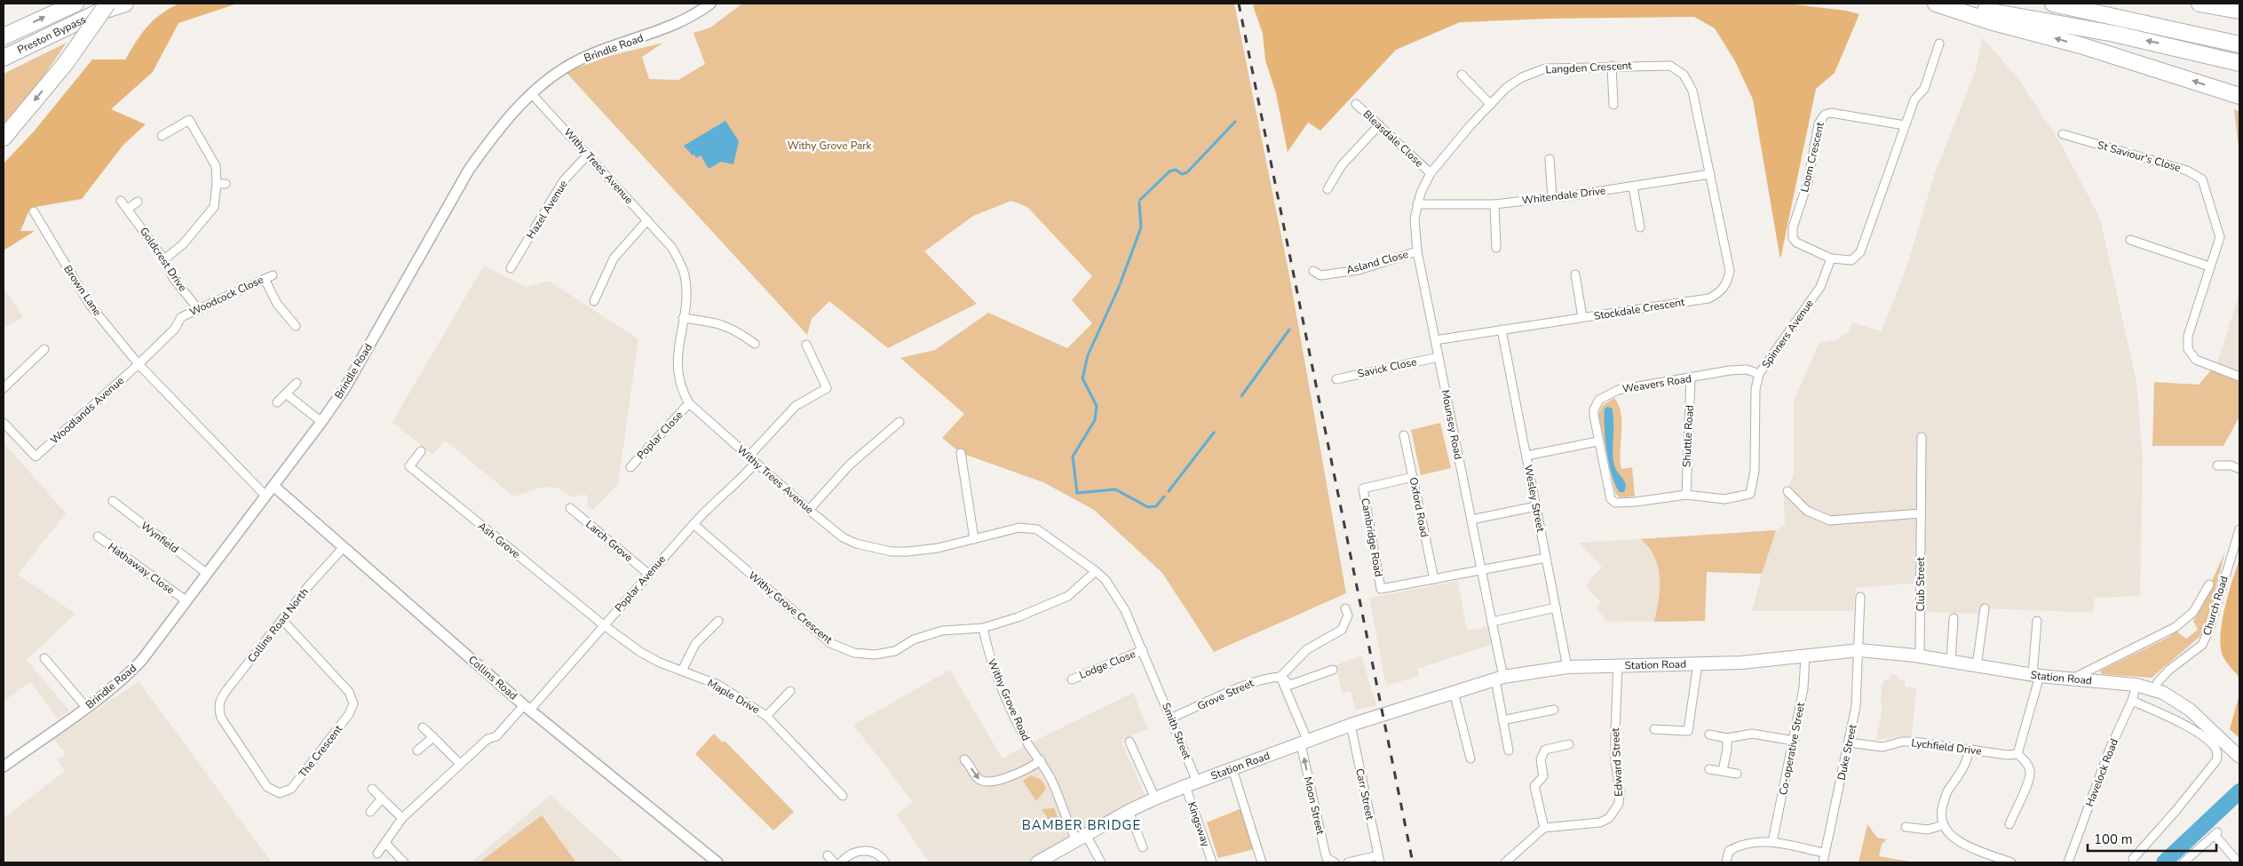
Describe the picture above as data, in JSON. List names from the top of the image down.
{
  "streets": {
    "highway": ["Preston Bypass"],
    "main road": ["Station Road"],
    "street": [
      "Brindle Road",
      "Langden Crescent",
      "Bleasdale Close",
      "St Saviour's Close",
      "Loom Crescent",
      "Withy Trees Avenue",
      "Whitendale Drive",
      "Hazel Avenue",
      "Goldcrest Drive",
      "Asland Close",
      "Brown Lane",
      "Woodcock Close",
      "Stockdale Crescent",
      "Spinners Avenue",
      "Savick Close",
      "Weavers Road",
      "Woodlands Avenue",
      "Mounsey Road",
      "Poplar Close",
      "Shuttle Road",
      "Wesley Street",
      "Oxford Road",
      "Wynfield",
      "Cambridge Road",
      "Ash Grove",
      "Larch Grove",
      "Hathaway Close",
      "Poplar Avenue",
      "Club Street",
      "Church Road",
      "Withy Grove Crescent",
      "Collins Road North",
      "Lodge Close",
      "Collins Road",
      "Grove Street",
      "Maple Drive",
      "Withy Grove Road",
      "Smith Street",
      "Lychfield Drive",
      "Co-operative Street",
      "The Crescent",
      "Duke Street",
      "Edward Street",
      "Havelock Road",
      "Carr Street",
      "Moon Street",
      "Kingsway"
    ]
  },
  "crossings": [
    ["Brindle Road", "Withy Trees Avenue"],
    ["Brindle Road", "Brown Lane"],
    ["Brindle Road", "Wynfield"],
    ["Brindle Road", "Hathaway Close"],
    ["Brindle Road", "Collins Road"],
    ["Langden Crescent", "Bleasdale Close"],
    ["Langden Crescent", "Whitendale Drive"],
    ["Langden Crescent", "Stockdale Crescent"],
    ["Langden Crescent", "Mounsey Road"],
    ["Bleasdale Close", "Mounsey Road"],
    ["Loom Crescent", "Spinners Avenue"],
    ["Withy Trees Avenue", "Hazel Avenue"],
    ["Withy Trees Avenue", "Poplar Close"],
    ["Withy Trees Avenue", "Poplar Avenue"],
    ["Withy Trees Avenue", "Withy Grove Crescent"],
    ["Withy Trees Avenue", "Lodge Close"],
    ["Withy Trees Avenue", "Smith Street"],
    ["Whitendale Drive", "Stockdale Crescent"],
    ["Whitendale Drive", "Mounsey Road"],
    ["Goldcrest Drive", "Woodcock Close"],
    ["Asland Close", "Mounsey Road"],
    ["Brown Lane", "Woodcock Close"],
    ["Brown Lane", "Woodlands Avenue"],
    ["Woodcock Close", "Woodlands Avenue"],
    ["Stockdale Crescent", "Mounsey Road"],
    ["Stockdale Crescent", "Wesley Street"],
    ["Spinners Avenue", "Weavers Road"],
    ["Spinners Avenue", "Shuttle Road"],
    ["Savick Close", "Mounsey Road"],
    ["Weavers Road", "Shuttle Road"],
    ["Mounsey Road", "Cambridge Road"],
    ["Mounsey Road", "Station Road"],
    ["Wesley Street", "Cambridge Road"],
    ["Wesley Street", "Station Road"],
    ["Oxford Road", "Cambridge Road"],
    ["Ash Grove", "Poplar Avenue"],
    ["Ash Grove", "Maple Drive"],
    ["Larch Grove", "Poplar Avenue"],
    ["Poplar Avenue", "Withy Grove Crescent"],
    ["Poplar Avenue", "Collins Road"],
    ["Poplar Avenue", "Maple Drive"],
    ["Club Street", "Station Road"],
    ["Church Road", "Station Road"],
    ["Withy Grove Crescent", "Withy Grove Road"],
    ["Collins Road North", "Collins Road"],
    ["Collins Road North", "The Crescent"],
    ["Station Road", "Withy Grove Road"],
    ["Station Road", "Smith Street"],
    ["Station Road", "Co-operative Street"],
    ["Station Road", "Duke Street"],
    ["Station Road", "Edward Street"],
    ["Station Road", "Havelock Road"],
    ["Station Road", "Carr Street"],
    ["Station Road", "Moon Street"],
    ["Station Road", "Kingsway"],
    ["Grove Street", "Smith Street"],
    ["Grove Street", "Moon Street"],
    ["Smith Street", "Kingsway"],
    ["Lychfield Drive", "Duke Street"]
  ],
  "districts": ["BAMBER BRIDGE"],
  "parks": ["Withy Grove Park"],
  "scale_bar": "100 m"
}
